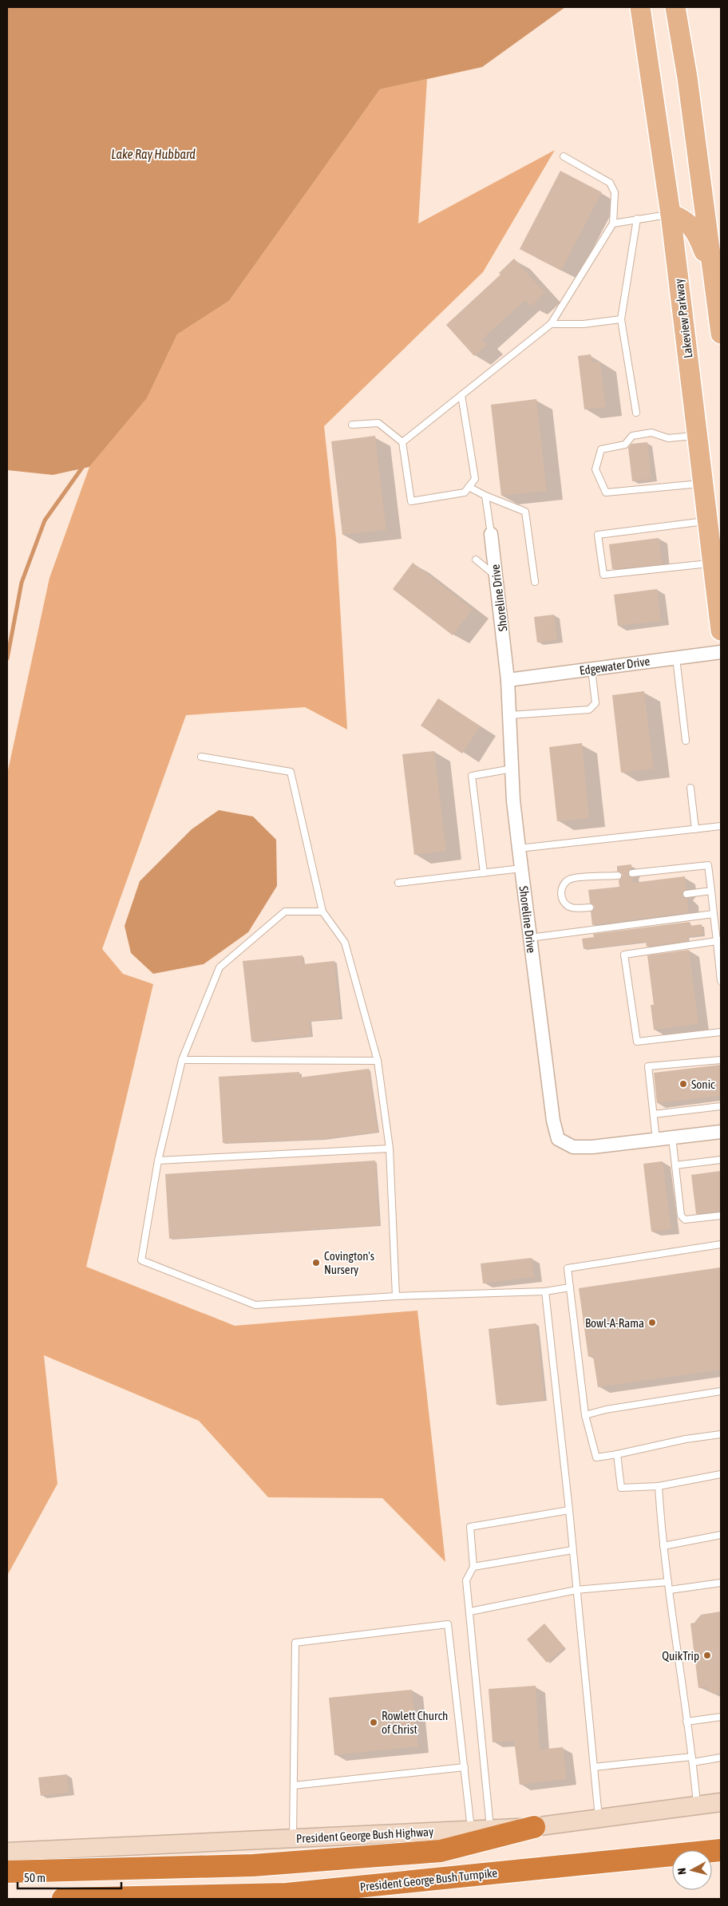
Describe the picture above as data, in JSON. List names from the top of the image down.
{
  "streets": {
    "highway": ["President George Bush Turnpike"],
    "main road": ["Lakeview Parkway", "President George Bush Highway"],
    "street": ["Shoreline Drive", "Edgewater Drive"]
  },
  "crossings": [
    ["Shoreline Drive", "Edgewater Drive"]
  ],
  "water": ["Lake Ray Hubbard"],
  "places": [
    "Sonic",
    "Covington's Nursery",
    "Bowl-A-Rama",
    "QuikTrip",
    "Rowlett Church of Christ"
  ],
  "scale_bar": "50 m",
  "north": "left"
}
